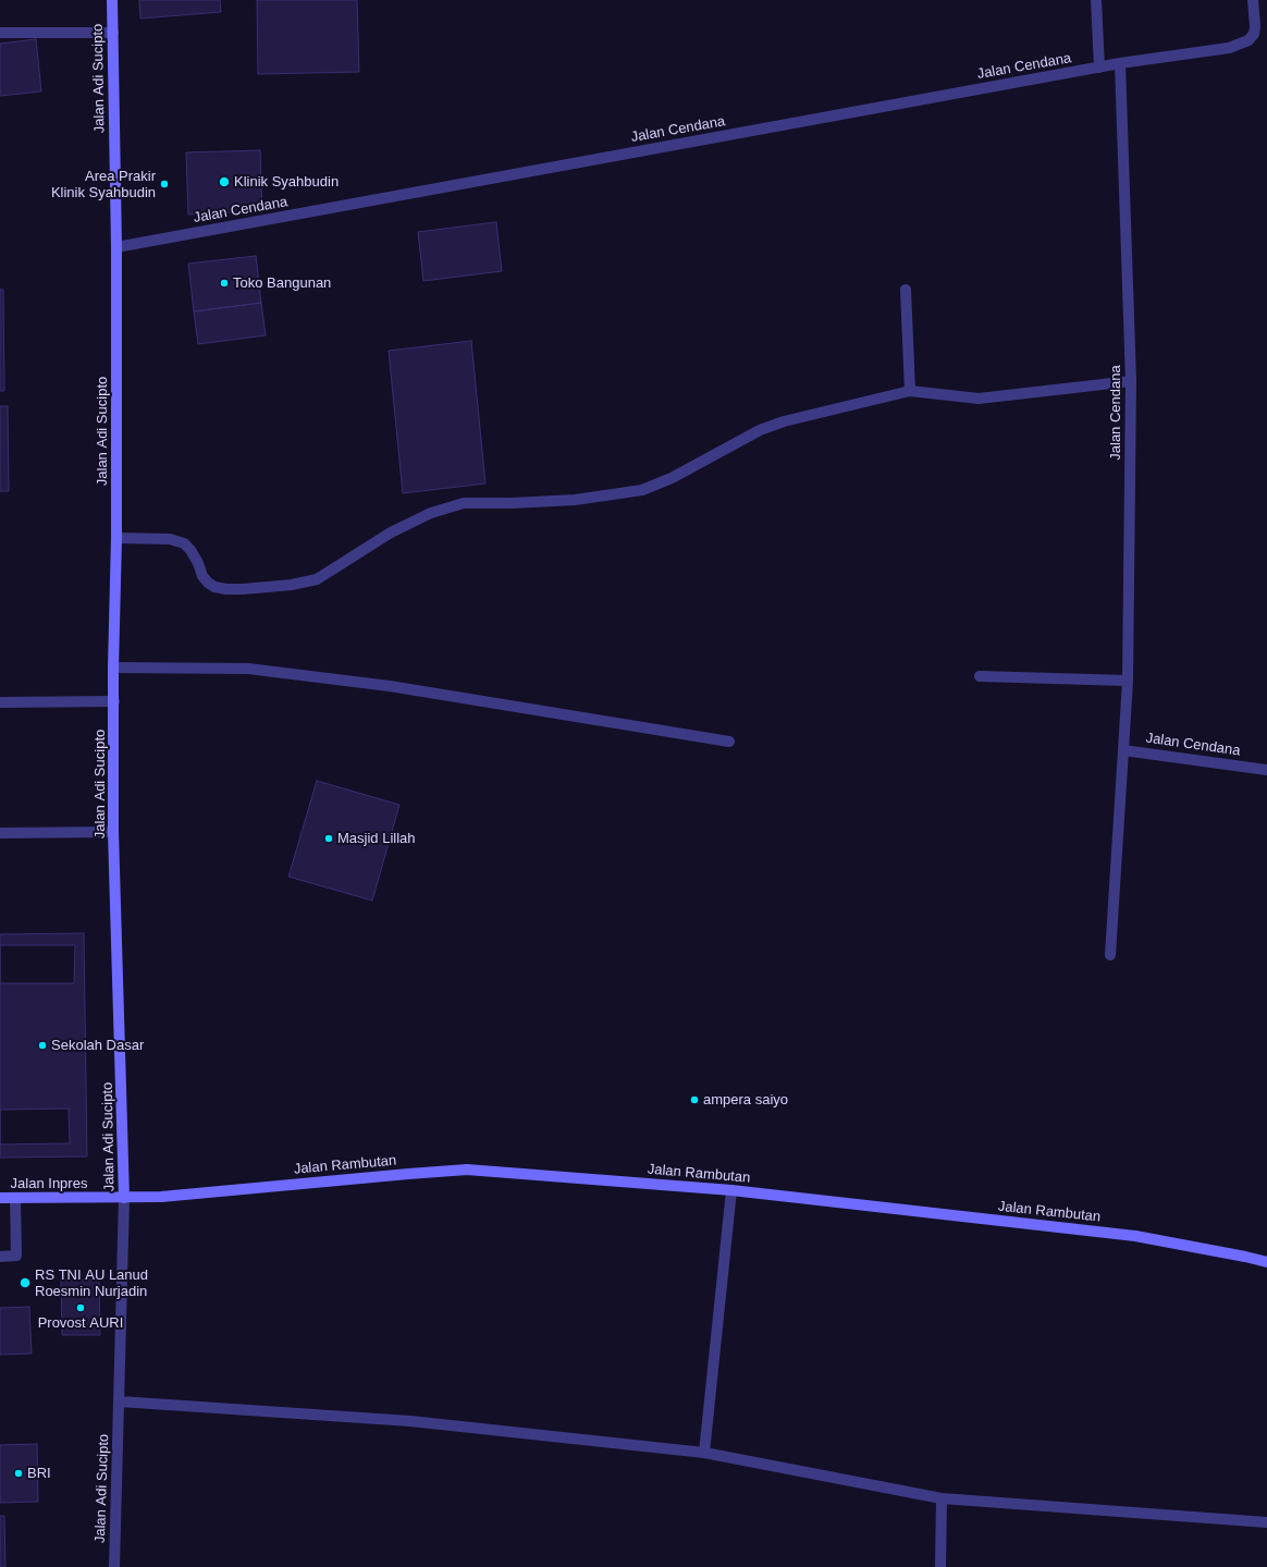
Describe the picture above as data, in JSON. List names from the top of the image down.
{
  "streets": {
    "main road": ["Jalan Adi Sucipto", "Jalan Rambutan", "Jalan Inpres"],
    "street": ["Jalan Cendana"]
  },
  "crossings": [
    ["Jalan Cendana", "Jalan Adi Sucipto"],
    ["Jalan Adi Sucipto", "Jalan Rambutan"],
    ["Jalan Adi Sucipto", "Jalan Inpres"],
    ["Jalan Rambutan", "Jalan Inpres"]
  ],
  "places": [
    "Klinik Syahbudin",
    "Area Prakir Klinik Syahbudin",
    "Toko Bangunan",
    "Masjid Lillah",
    "Sekolah Dasar",
    "ampera saiyo",
    "RS TNI AU Lanud Roesmin Nurjadin",
    "Provost AURI",
    "BRI"
  ]
}
